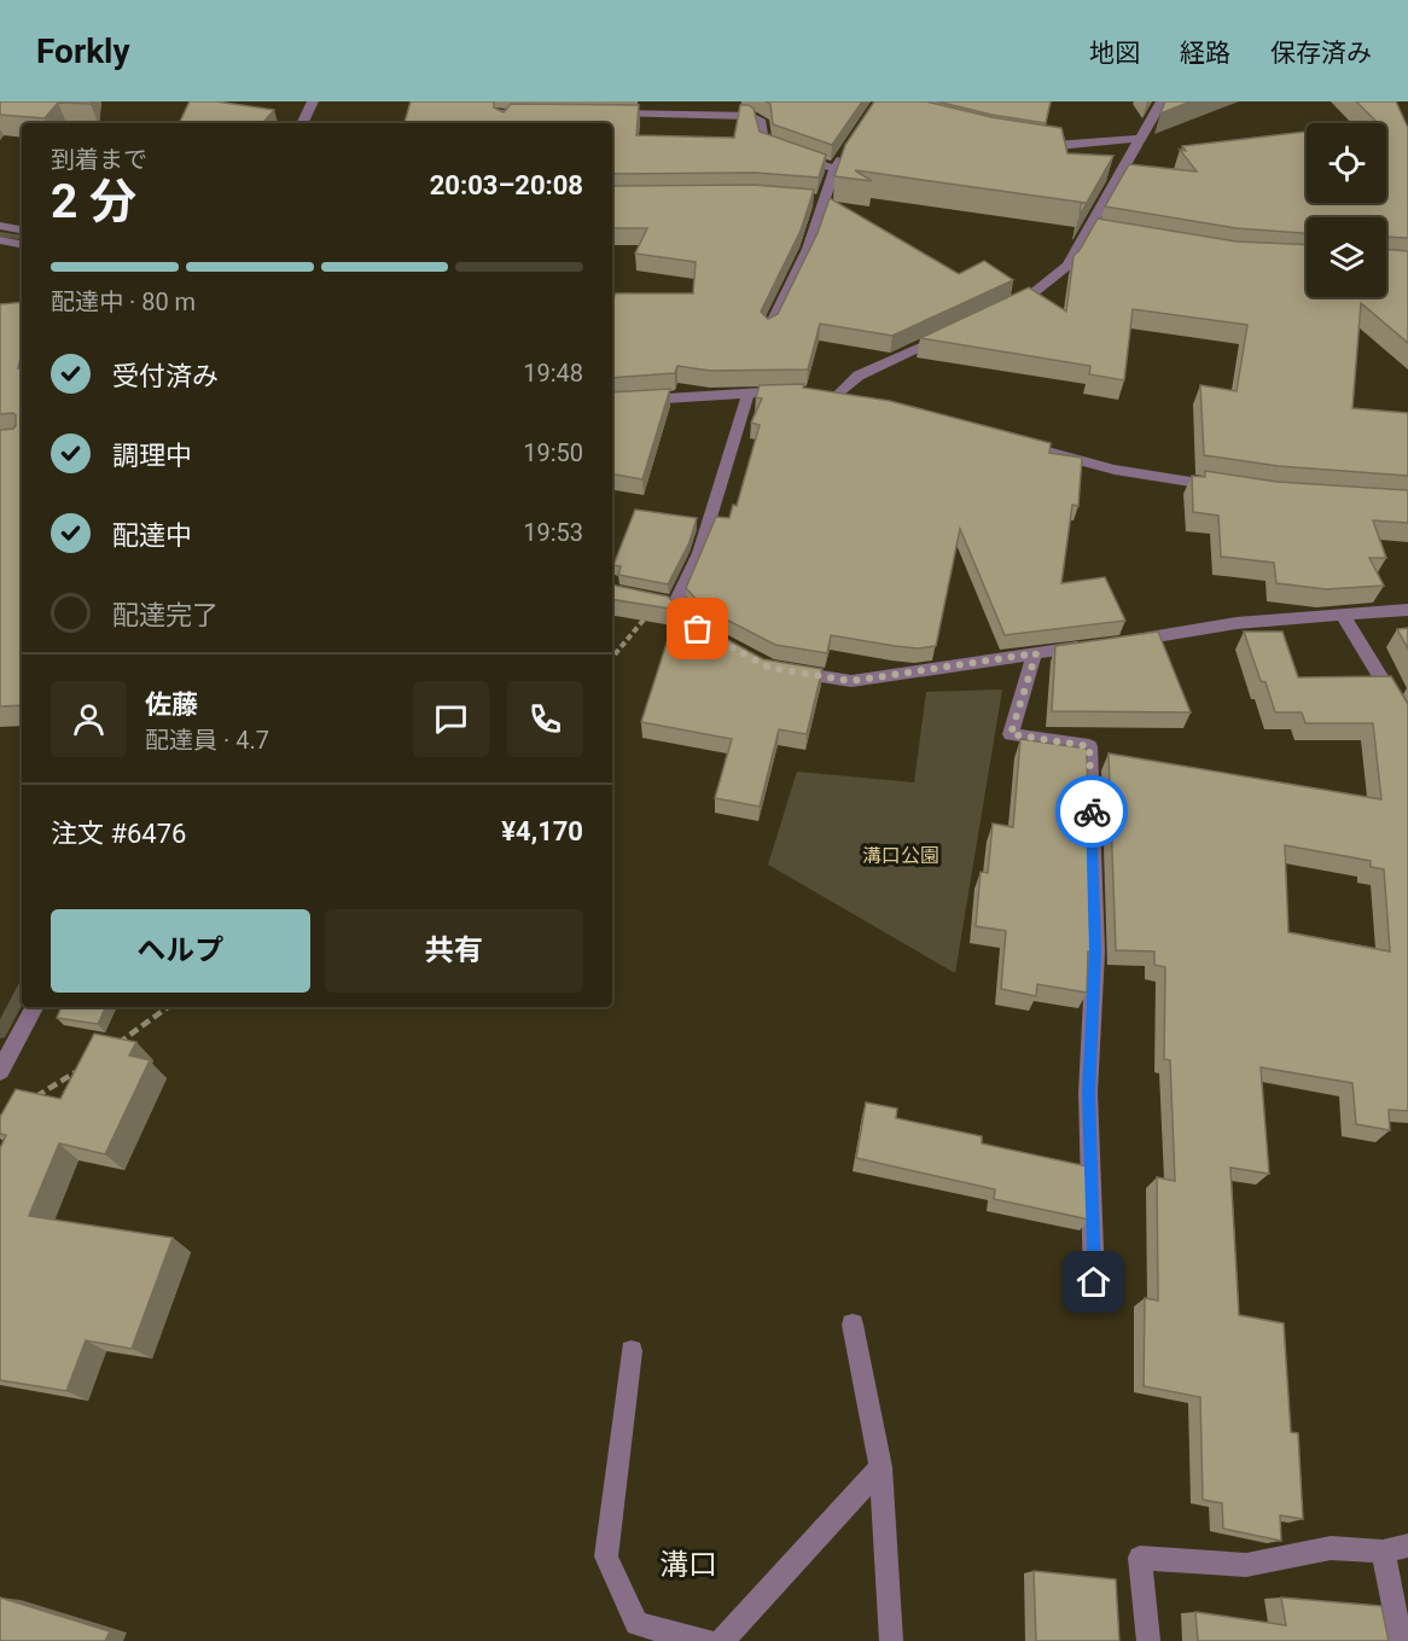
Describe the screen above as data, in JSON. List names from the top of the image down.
{
  "districts": ["溝口"],
  "parks": ["溝口公園"],
  "page": {
    "header": "Forkly",
    "nav": ["地図", "経路", "保存済み"],
    "heading": ["2 分", "到着まで", "20:03–20:08"],
    "panel": [
      "佐藤",
      "配達員 · 4.7",
      "注文 #6476",
      "¥4,170"
    ],
    "bar": "配達中 · 80 m",
    "list": [
      ["受付済み", "19:48"],
      ["調理中", "19:50"],
      ["配達中", "19:53"],
      "配達完了"
    ],
    "buttons": ["ヘルプ", "共有"]
  }
}
